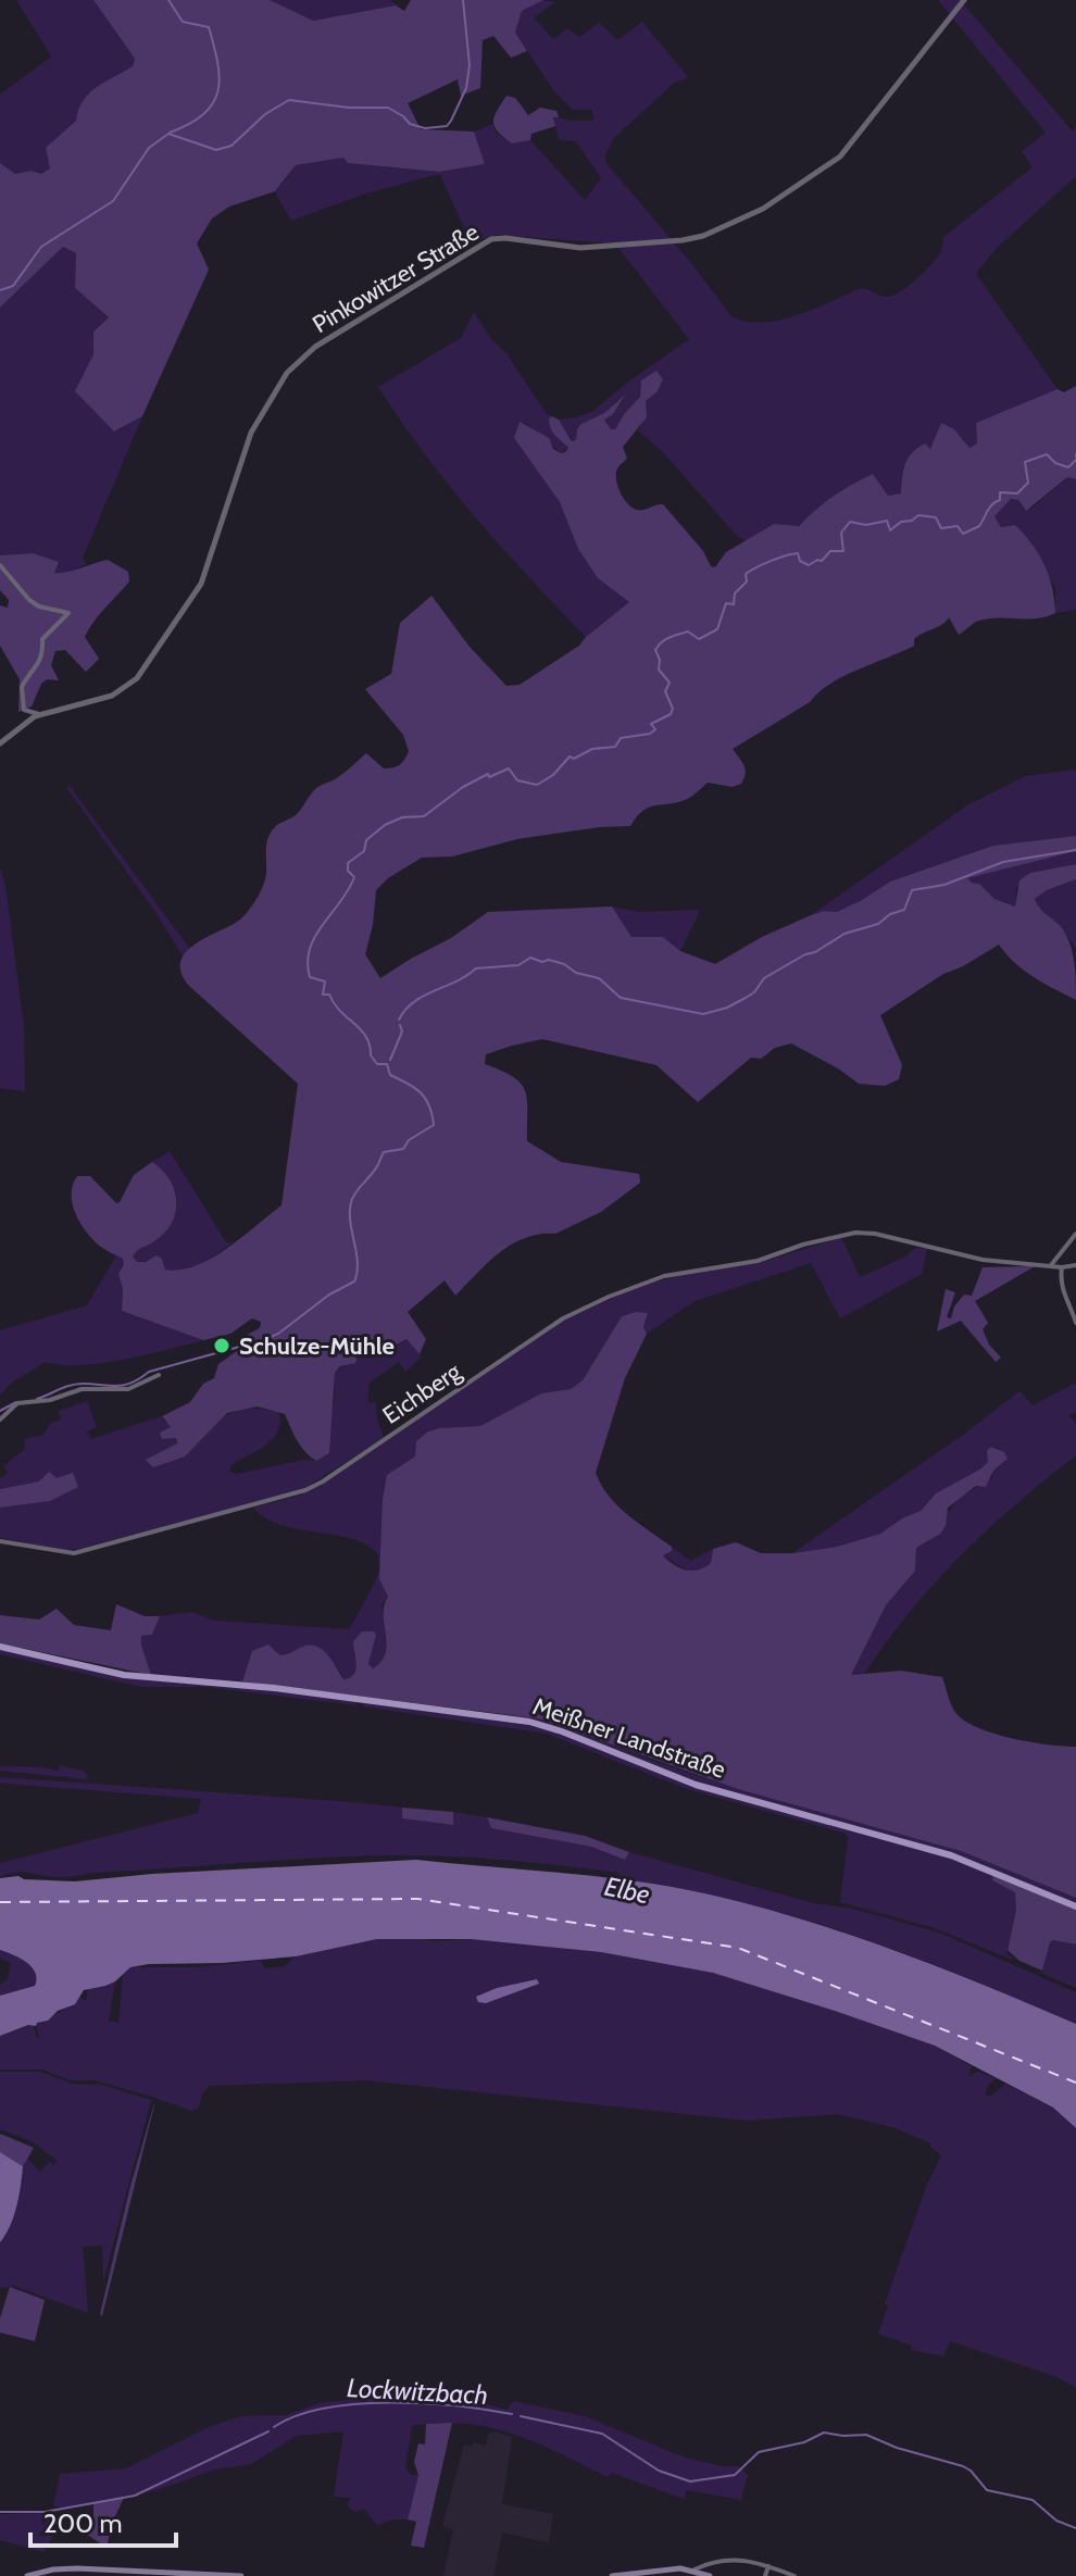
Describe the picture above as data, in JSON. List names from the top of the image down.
{
  "streets": {
    "main road": ["Meißner Landstraße"],
    "street": ["Pinkowitzer Straße", "Eichberg"]
  },
  "water": ["Elbe", "Lockwitzbach"],
  "places": ["Schulze-Mühle"],
  "scale_bar": "200 m"
}
